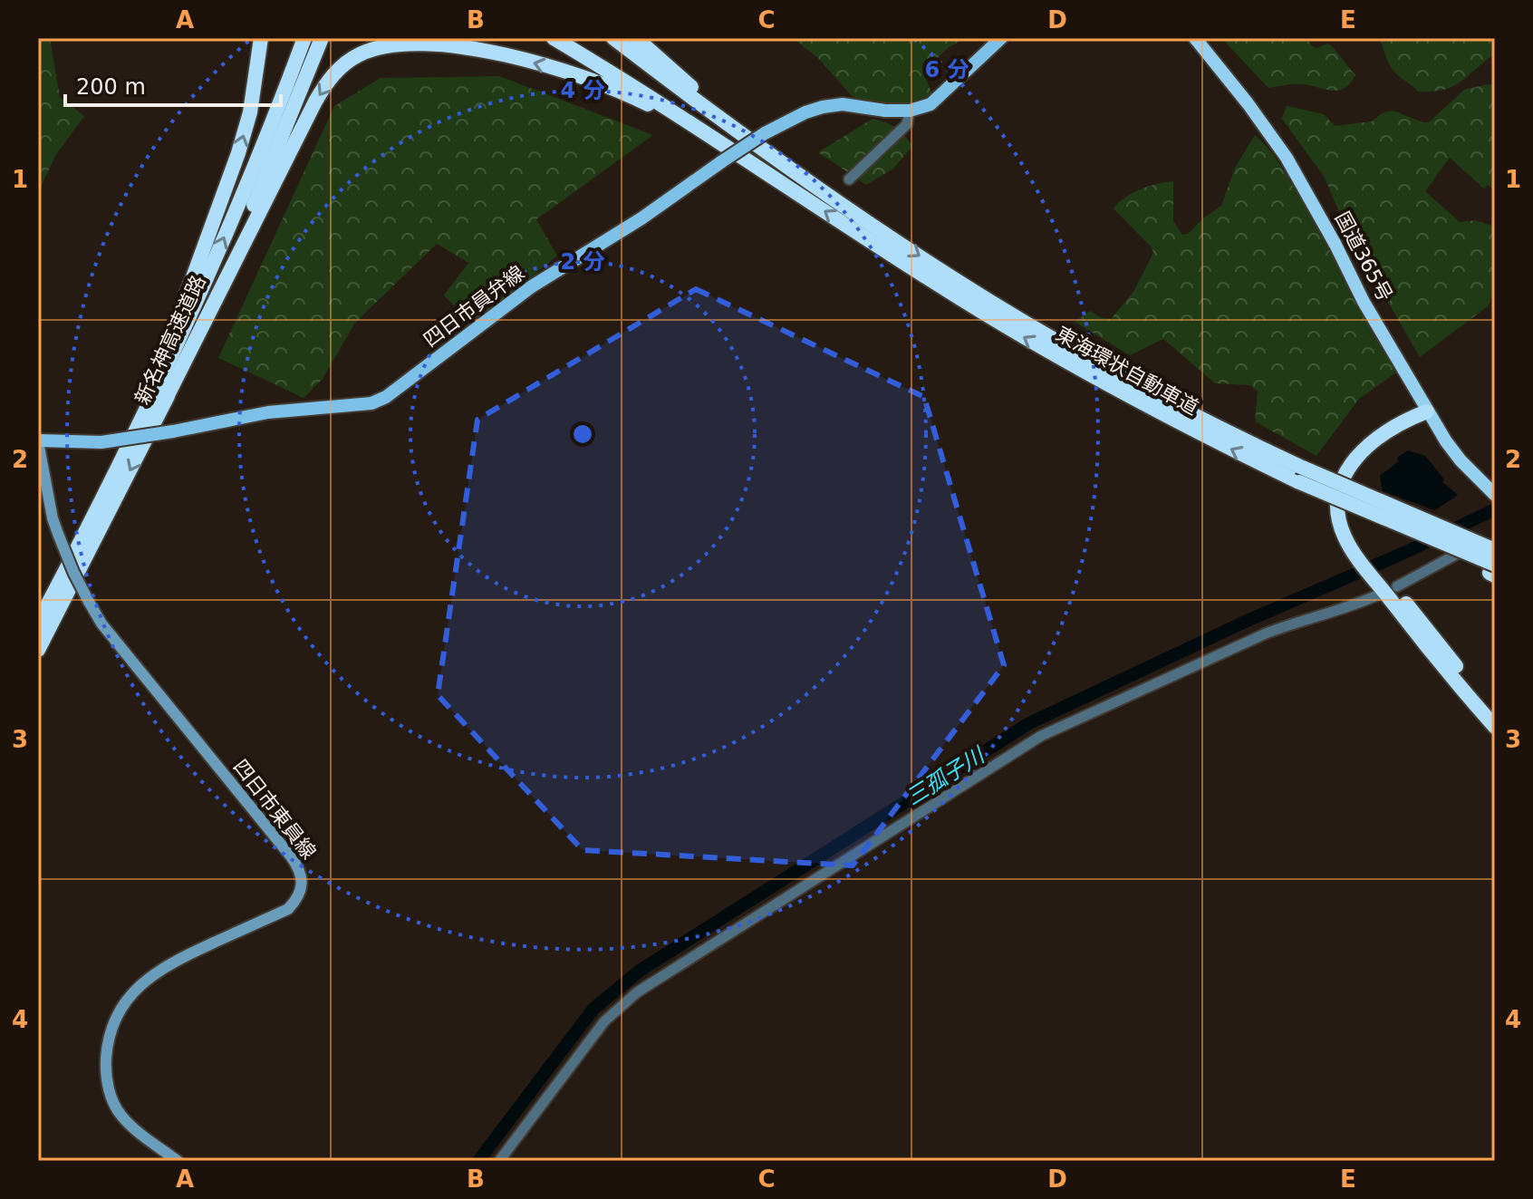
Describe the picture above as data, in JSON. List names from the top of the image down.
{
  "streets": {
    "highway": ["国道365号", "新名神高速道路", "東海環状自動車道"],
    "main road": ["四日市員弁線", "四日市東員線"]
  },
  "crossings": [
    ["四日市員弁線", "四日市東員線"]
  ],
  "water": ["三孤子川"],
  "scale_bar": "200 m",
  "grid": {
    "columns": [
      "A",
      "B",
      "C",
      "D",
      "E"
    ],
    "rows": [
      "1",
      "2",
      "3",
      "4"
    ]
  },
  "rings": ["6 分", "4 分", "2 分"]
}
